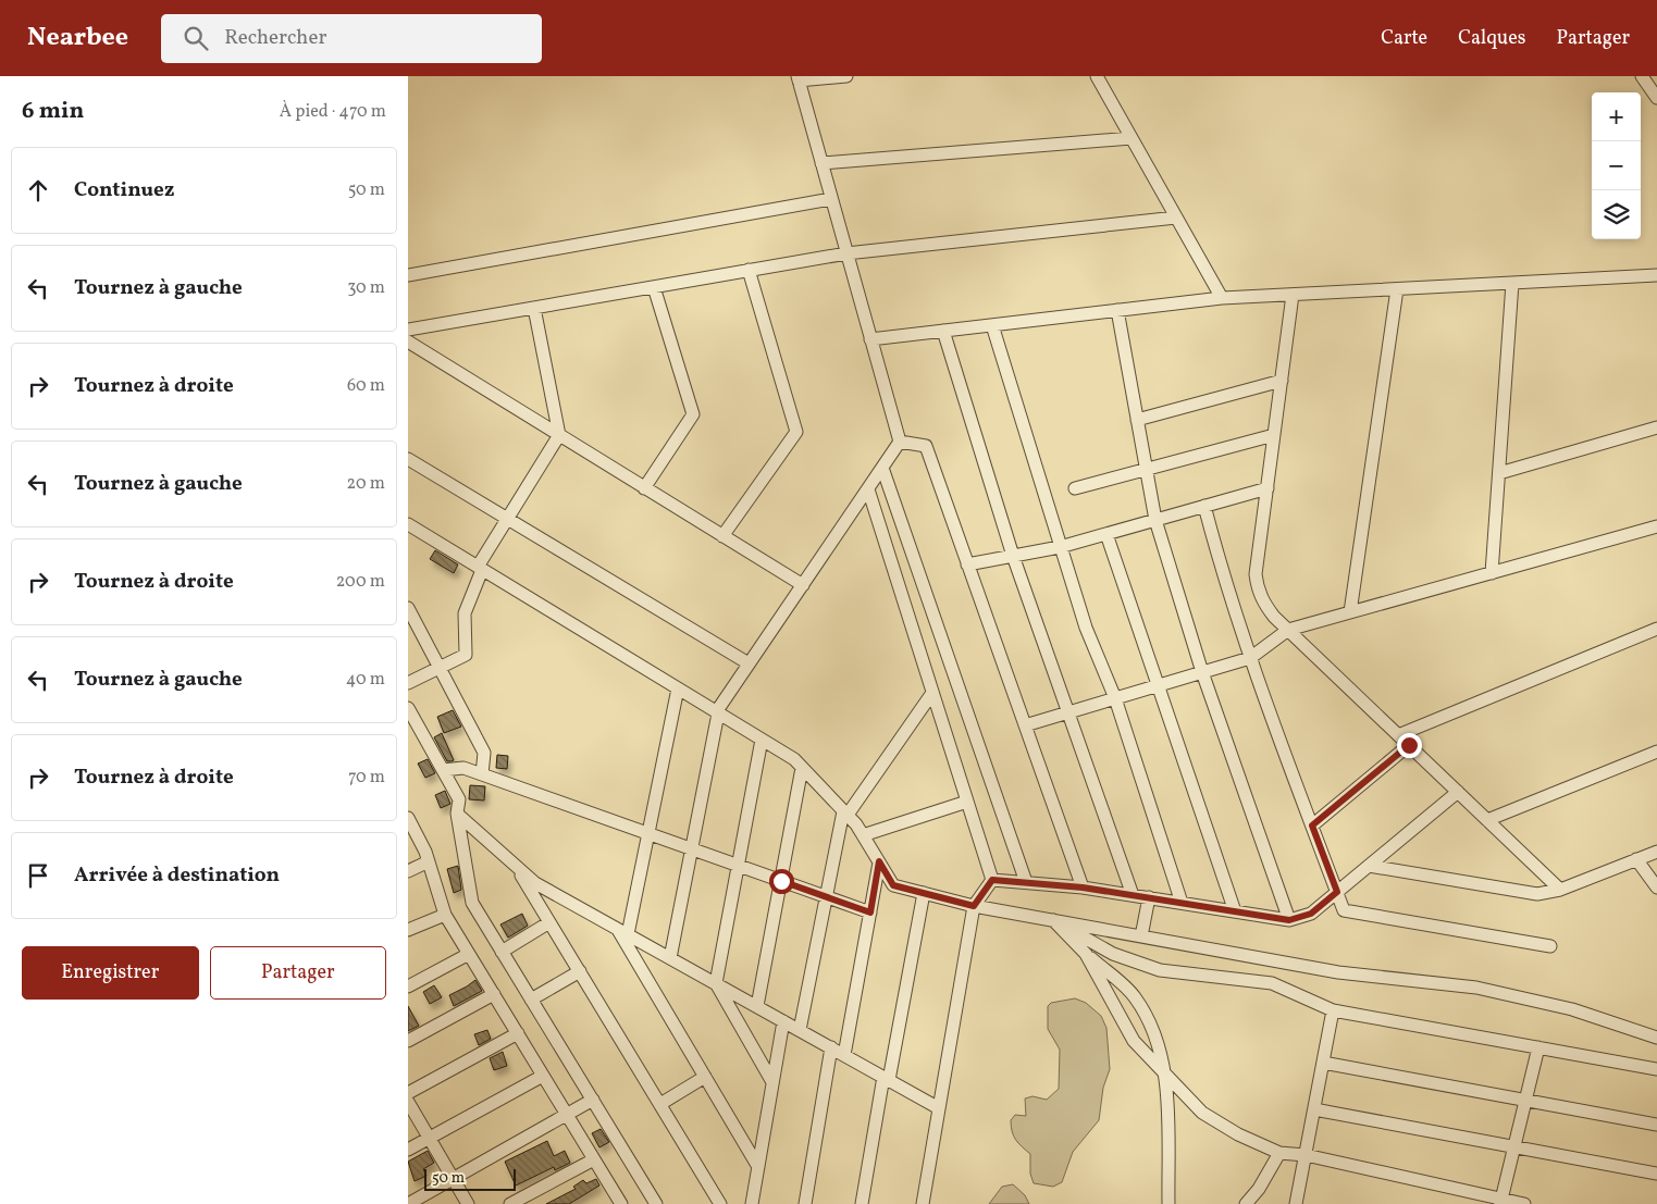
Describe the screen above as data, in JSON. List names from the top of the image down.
{
  "scale_bar": "50 m",
  "page": {
    "header": "Nearbee",
    "search": "Rechercher",
    "nav": ["Carte", "Calques", "Partager"],
    "heading": ["6 min", "À pied · 470 m"],
    "map_buttons": ["+", "−"],
    "list": [
      ["Continuez", "50 m"],
      ["Tournez à gauche", "30 m"],
      ["Tournez à droite", "60 m"],
      ["Tournez à gauche", "20 m"],
      ["Tournez à droite", "200 m"],
      ["Tournez à gauche", "40 m"],
      ["Tournez à droite", "70 m"],
      "Arrivée à destination"
    ],
    "buttons": ["Enregistrer", "Partager"],
    "scale": "50 m"
  }
}
